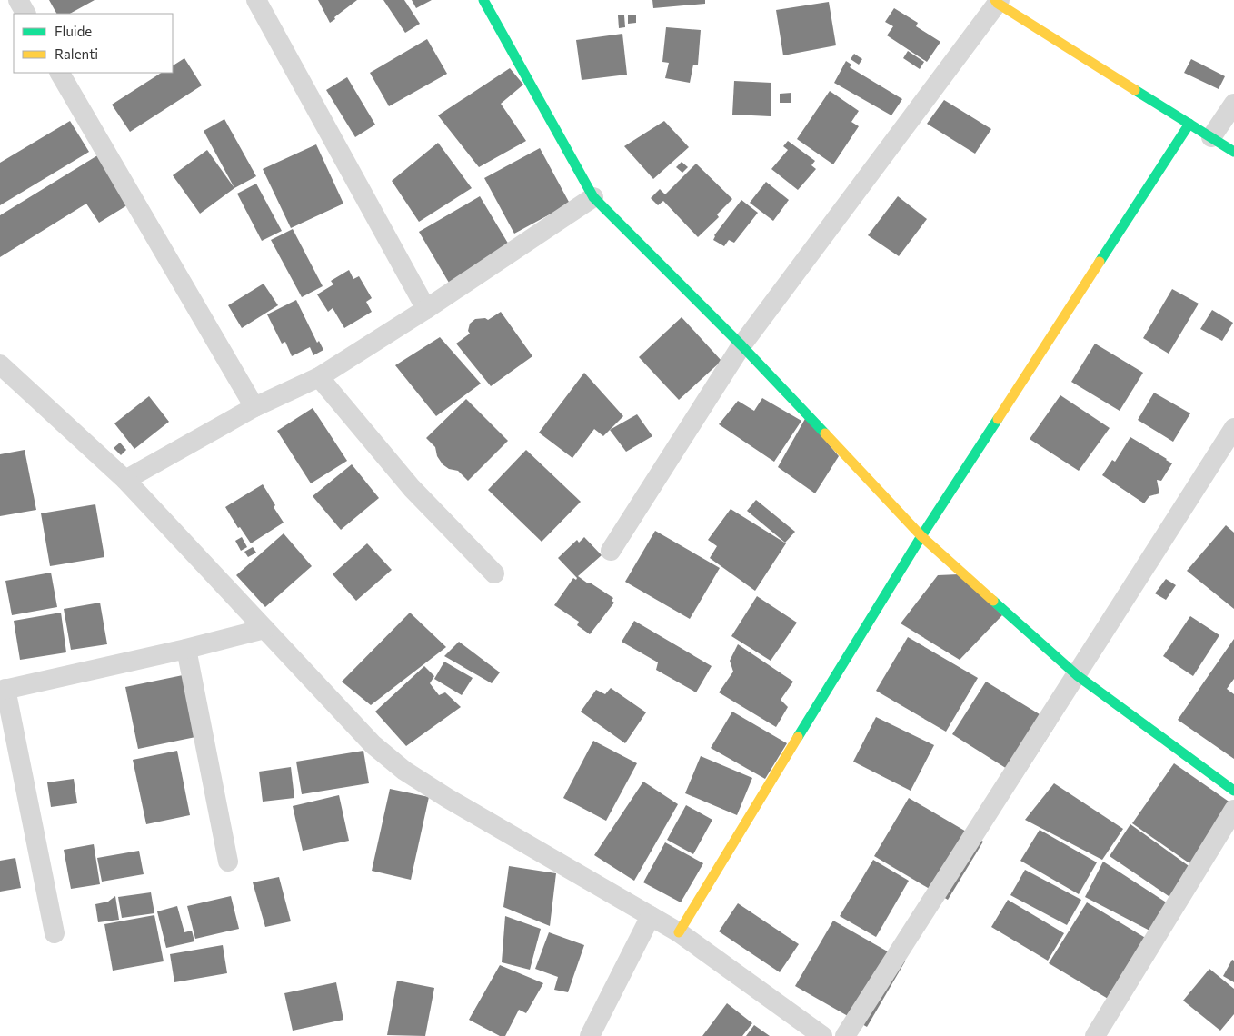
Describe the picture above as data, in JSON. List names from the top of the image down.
{
  "legend": ["Fluide", "Ralenti"]
}
